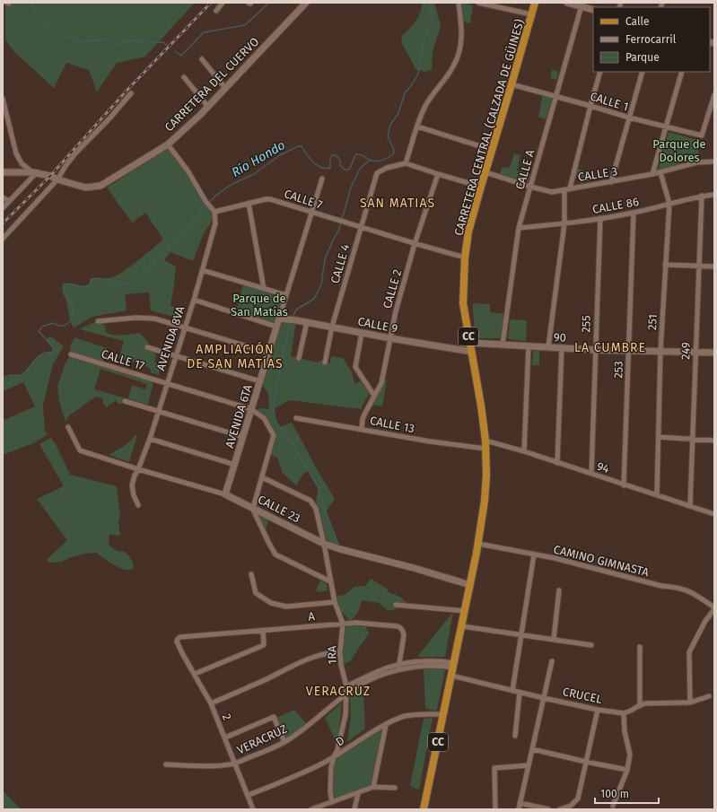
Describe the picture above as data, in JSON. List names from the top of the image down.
{
  "streets": {
    "main road": ["CARRETERA CENTRAL (CALZADA DE GÜINES)", "CC"],
    "street": [
      "CARRETERA DEL CUERVO",
      "CALLE 1",
      "CALLE A",
      "CALLE 3",
      "CALLE 7",
      "CALLE 86",
      "CALLE 4",
      "CALLE 2",
      "251",
      "255",
      "CALLE 9",
      "90",
      "AVENIDA 8VA",
      "249",
      "CALLE 17",
      "253",
      "AVENIDA 6TA",
      "CALLE 13",
      "94",
      "CALLE 23",
      "CAMINO GIMNASTA",
      "A",
      "1RA",
      "CRUCEL",
      "2",
      "VERACRUZ",
      "D"
    ]
  },
  "crossings": [
    ["CALLE 1", "CARRETERA CENTRAL (CALZADA DE GÜINES)"],
    ["CALLE 1", "CALLE A"],
    ["CARRETERA CENTRAL (CALZADA DE GÜINES)", "CALLE 3"],
    ["CARRETERA CENTRAL (CALZADA DE GÜINES)", "CALLE 7"],
    ["CARRETERA CENTRAL (CALZADA DE GÜINES)", "CALLE 9"],
    ["CARRETERA CENTRAL (CALZADA DE GÜINES)", "90"],
    ["CARRETERA CENTRAL (CALZADA DE GÜINES)", "CALLE 13"],
    ["CARRETERA CENTRAL (CALZADA DE GÜINES)", "94"],
    ["CARRETERA CENTRAL (CALZADA DE GÜINES)", "CALLE 23"],
    ["CARRETERA CENTRAL (CALZADA DE GÜINES)", "CAMINO GIMNASTA"],
    ["CARRETERA CENTRAL (CALZADA DE GÜINES)", "CRUCEL"],
    ["CARRETERA CENTRAL (CALZADA DE GÜINES)", "VERACRUZ"],
    ["CARRETERA CENTRAL (CALZADA DE GÜINES)", "D"],
    ["CALLE A", "CALLE 3"],
    ["CALLE A", "CALLE 86"],
    ["CALLE A", "90"],
    ["CALLE 3", "251"],
    ["CALLE 7", "CALLE 4"],
    ["CALLE 7", "CALLE 2"],
    ["CALLE 7", "AVENIDA 8VA"],
    ["CALLE 7", "AVENIDA 6TA"],
    ["CALLE 86", "251"],
    ["CALLE 86", "255"],
    ["CALLE 86", "249"],
    ["CALLE 86", "253"],
    ["CALLE 4", "CALLE 9"],
    ["CALLE 2", "CALLE 9"],
    ["CALLE 2", "CALLE 13"],
    ["251", "90"],
    ["251", "94"],
    ["255", "90"],
    ["255", "94"],
    ["CALLE 9", "AVENIDA 6TA"],
    ["90", "249"],
    ["90", "253"],
    ["AVENIDA 8VA", "CALLE 17"],
    ["AVENIDA 8VA", "CALLE 23"],
    ["249", "94"],
    ["CALLE 17", "AVENIDA 6TA"],
    ["253", "94"],
    ["AVENIDA 6TA", "CALLE 23"],
    ["CALLE 23", "1RA"],
    ["A", "1RA"],
    ["A", "2"],
    ["A", "VERACRUZ"],
    ["1RA", "VERACRUZ"],
    ["1RA", "D"],
    ["2", "VERACRUZ"],
    ["2", "D"]
  ],
  "districts": [
    "SAN MATIAS",
    "LA CUMBRE",
    "AMPLIACIÓN DE SAN MATÍAS",
    "VERACRUZ"
  ],
  "water": ["Río Hondo"],
  "parks": ["Parque de Dolores", "Parque de San Matías"],
  "legend": ["Calle", "Ferrocarril", "Parque"],
  "scale_bar": "100 m"
}
